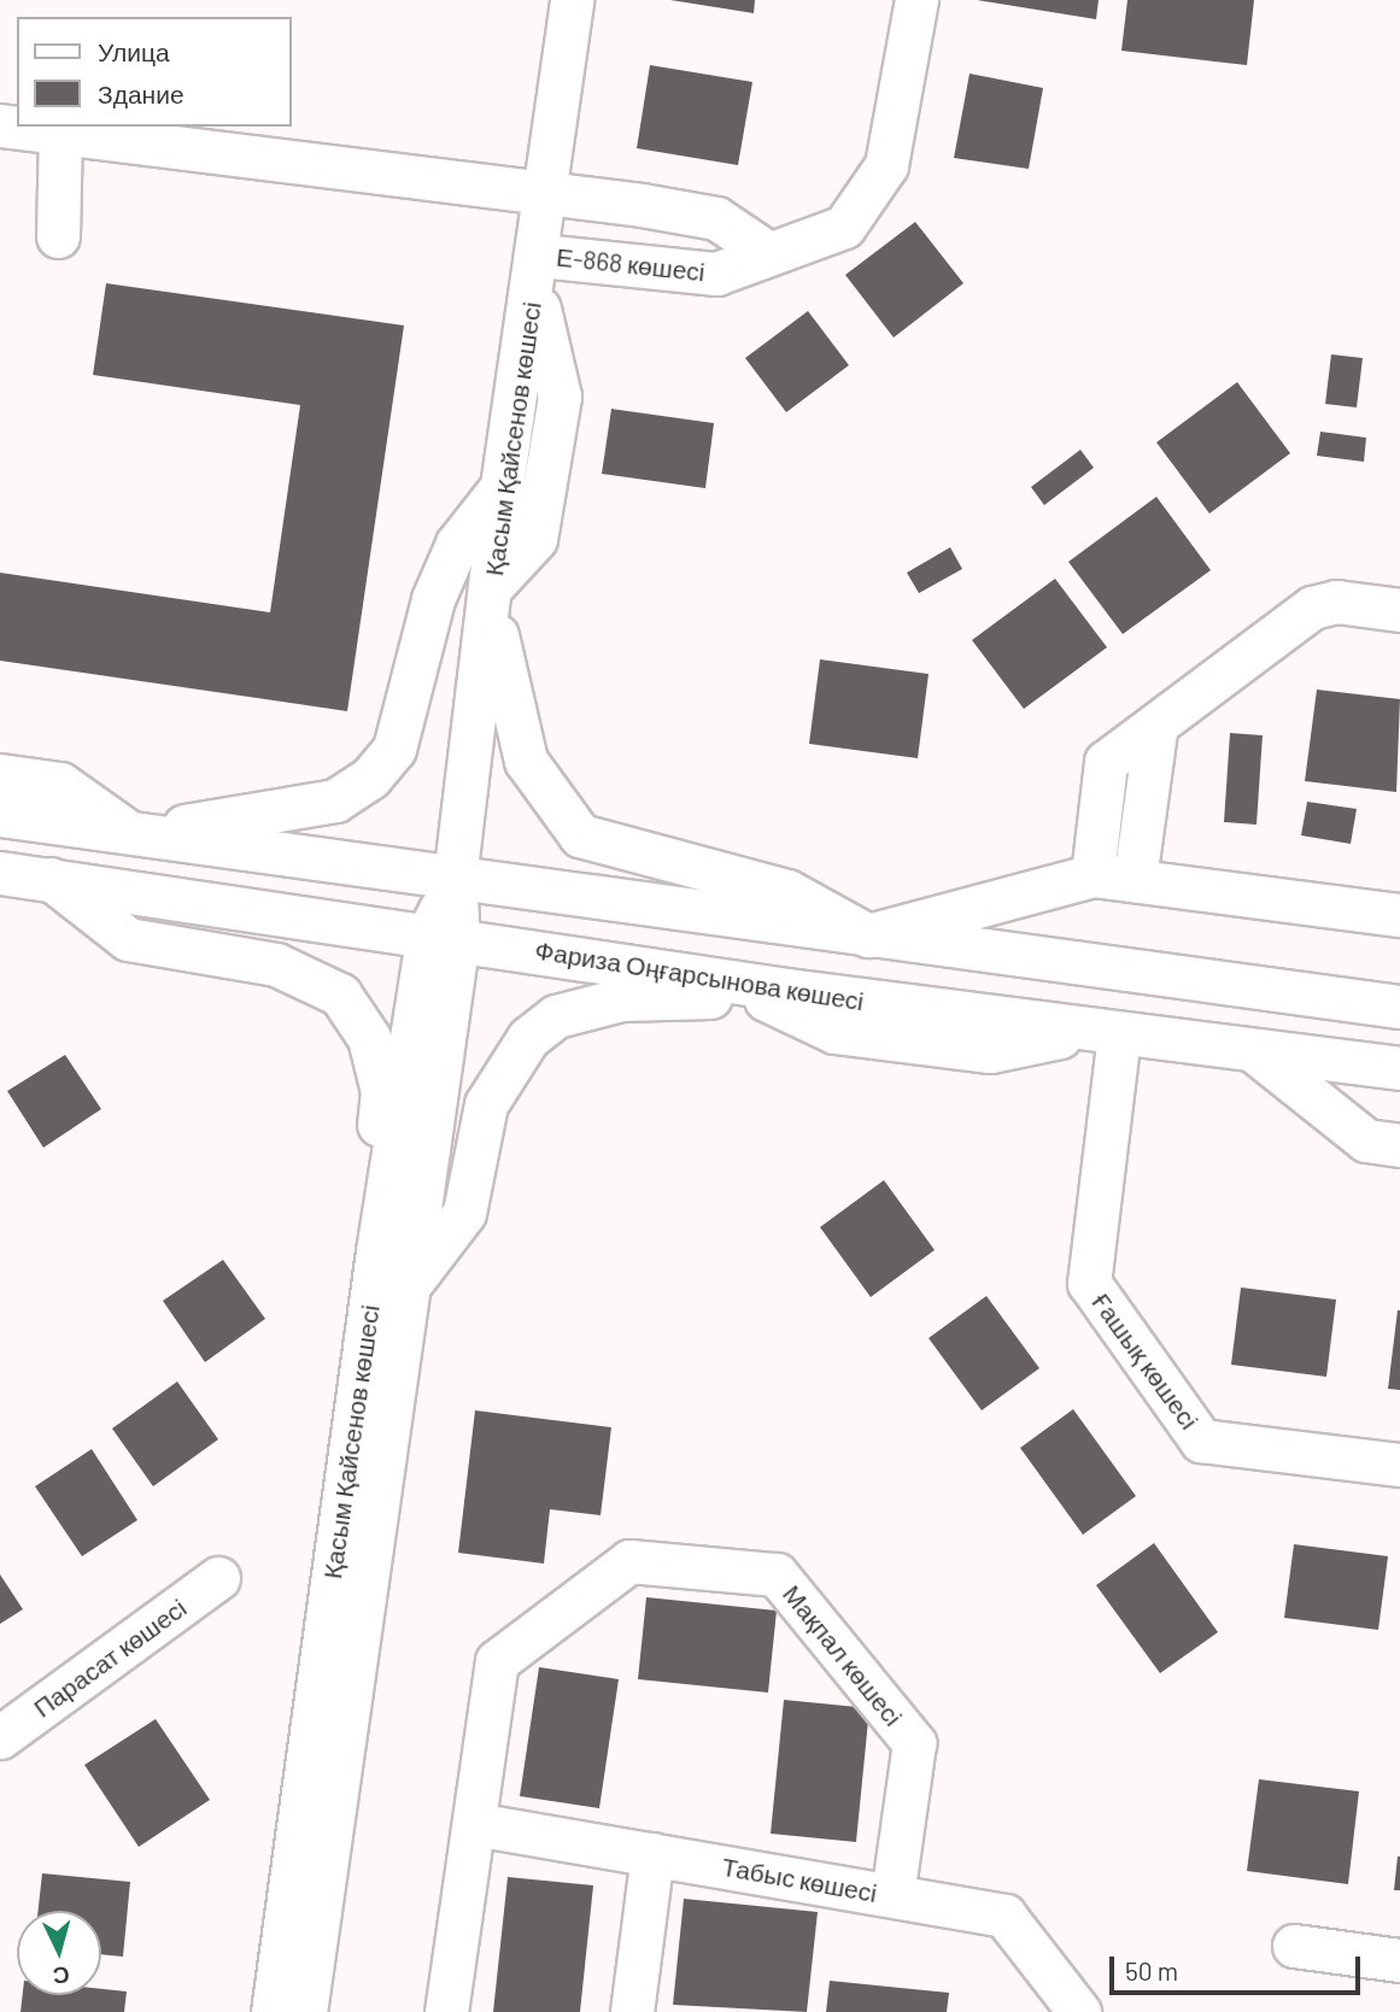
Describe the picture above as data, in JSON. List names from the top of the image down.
{
  "streets": {
    "street": [
      "Е-868 көшесі",
      "Қасым Қайсенов көшесі",
      "Фариза Оңғарсынова көшесі",
      "Ғашық көшесі",
      "Мақпал көшесі",
      "Парасат көшесі",
      "Табыс көшесі"
    ]
  },
  "crossings": [
    ["Е-868 көшесі", "Қасым Қайсенов көшесі"],
    ["Қасым Қайсенов көшесі", "Фариза Оңғарсынова көшесі"],
    ["Фариза Оңғарсынова көшесі", "Ғашық көшесі"],
    ["Мақпал көшесі", "Табыс көшесі"]
  ],
  "legend": ["Улица", "Здание"],
  "scale_bar": "50 m",
  "north": "bottom"
}
